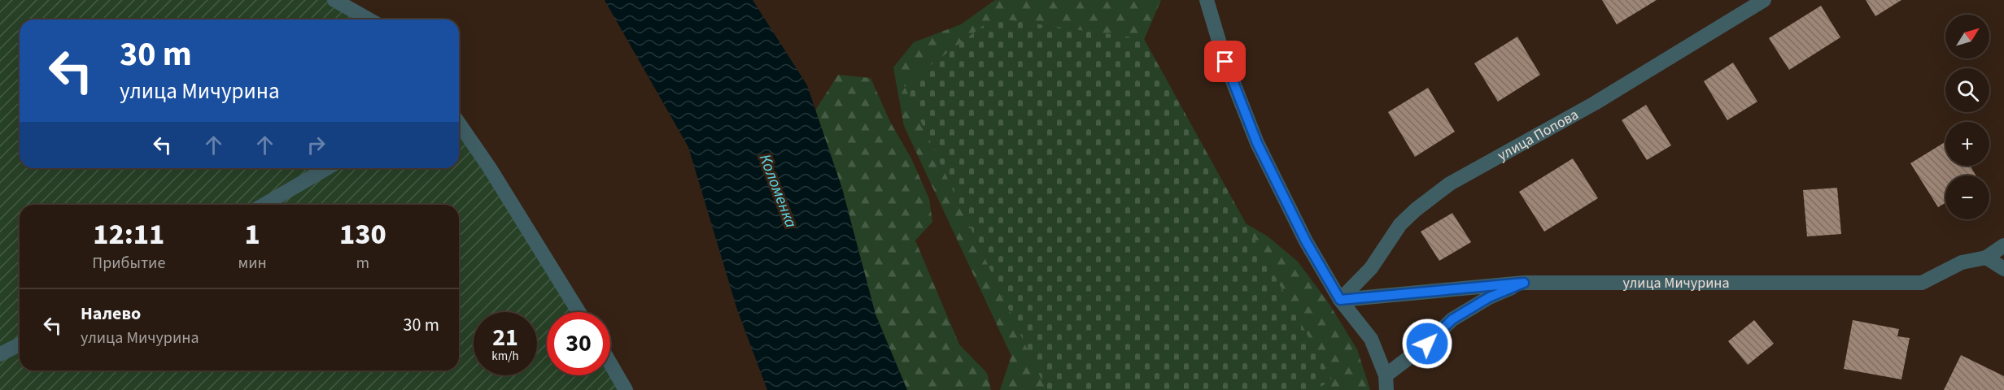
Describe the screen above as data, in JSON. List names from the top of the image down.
{
  "streets": {
    "street": ["улица Попова", "улица Мичурина"]
  },
  "crossings": [
    ["улица Попова", "улица Мичурина"]
  ],
  "water": ["Коломенка"],
  "north": "top right",
  "page": {
    "map_buttons": ["+", "−"],
    "turn": ["30 m", "улица Мичурина"],
    "eta": [
      "12:11",
      "Прибытие",
      "1",
      "мин",
      "130",
      "m"
    ],
    "list": [
      {
        "name": "Налево",
        "note": "улица Мичурина",
        "value": "30 m"
      }
    ],
    "speed": "21 km/h",
    "limit": "30"
  }
}
